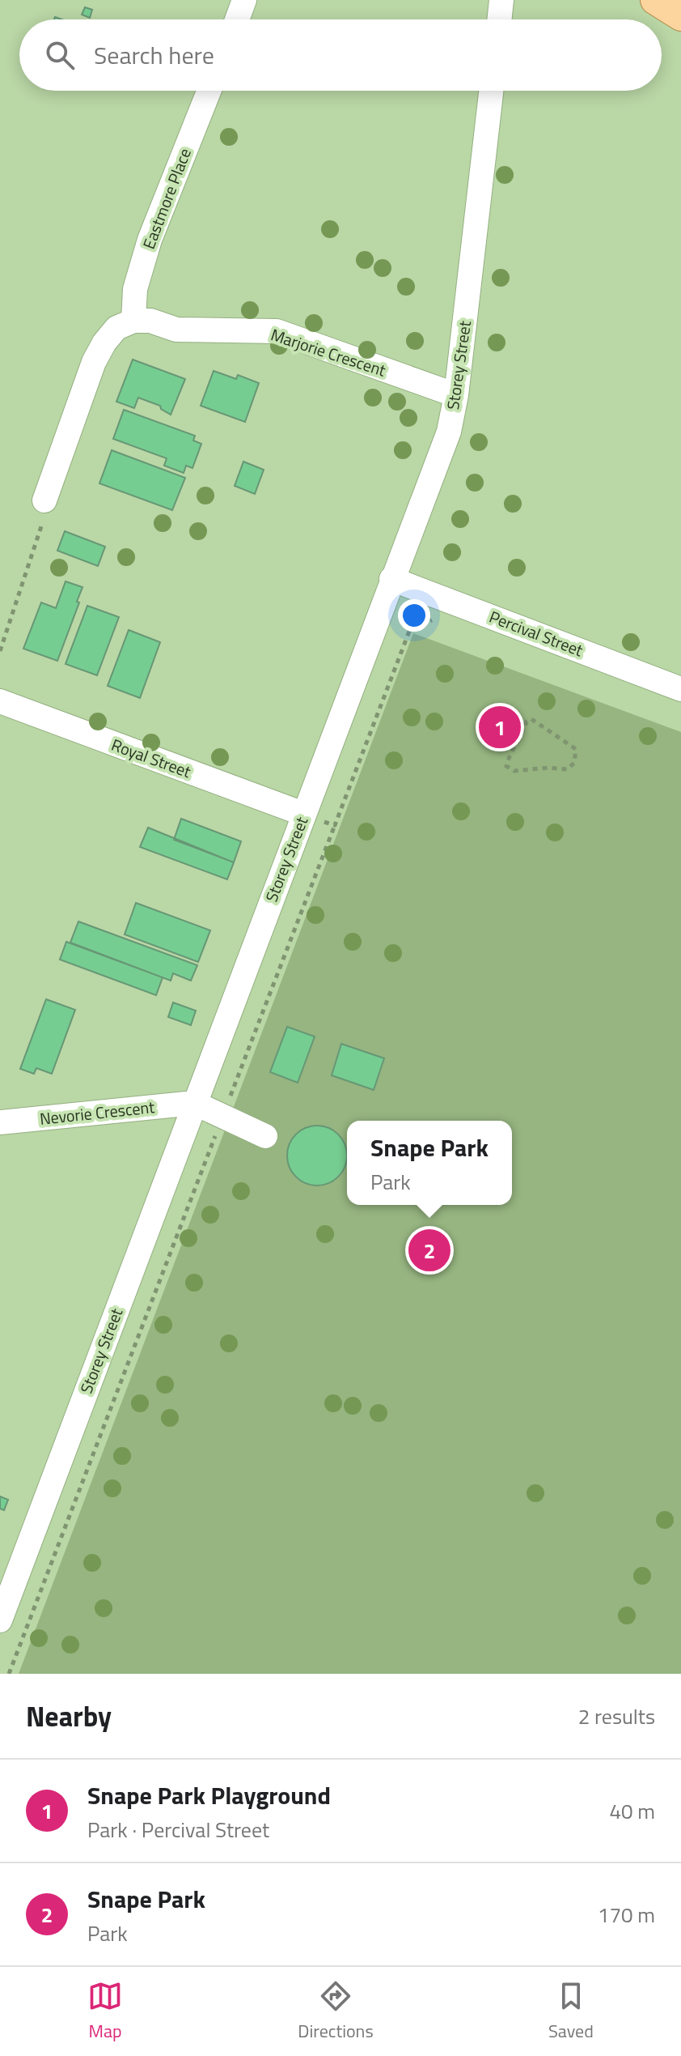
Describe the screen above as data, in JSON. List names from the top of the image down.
{
  "streets": {
    "street": [
      "Eastmore Place",
      "Marjorie Crescent",
      "Storey Street",
      "Percival Street",
      "Royal Street",
      "Nevorie Crescent"
    ]
  },
  "crossings": [
    ["Eastmore Place", "Marjorie Crescent"],
    ["Marjorie Crescent", "Storey Street"],
    ["Storey Street", "Percival Street"],
    ["Storey Street", "Royal Street"],
    ["Storey Street", "Nevorie Crescent"]
  ],
  "page": {
    "search": "Search here",
    "pins": ["1", "2"],
    "popup": ["Snape Park", "Park"],
    "heading": ["Nearby", "2 results"],
    "list": [
      {
        "mark": "1",
        "name": "Snape Park Playground",
        "note": "Park · Percival Street",
        "value": "40 m"
      },
      {
        "mark": "2",
        "name": "Snape Park",
        "note": "Park",
        "value": "170 m"
      }
    ],
    "nav": ["Map", "Directions", "Saved"]
  }
}
